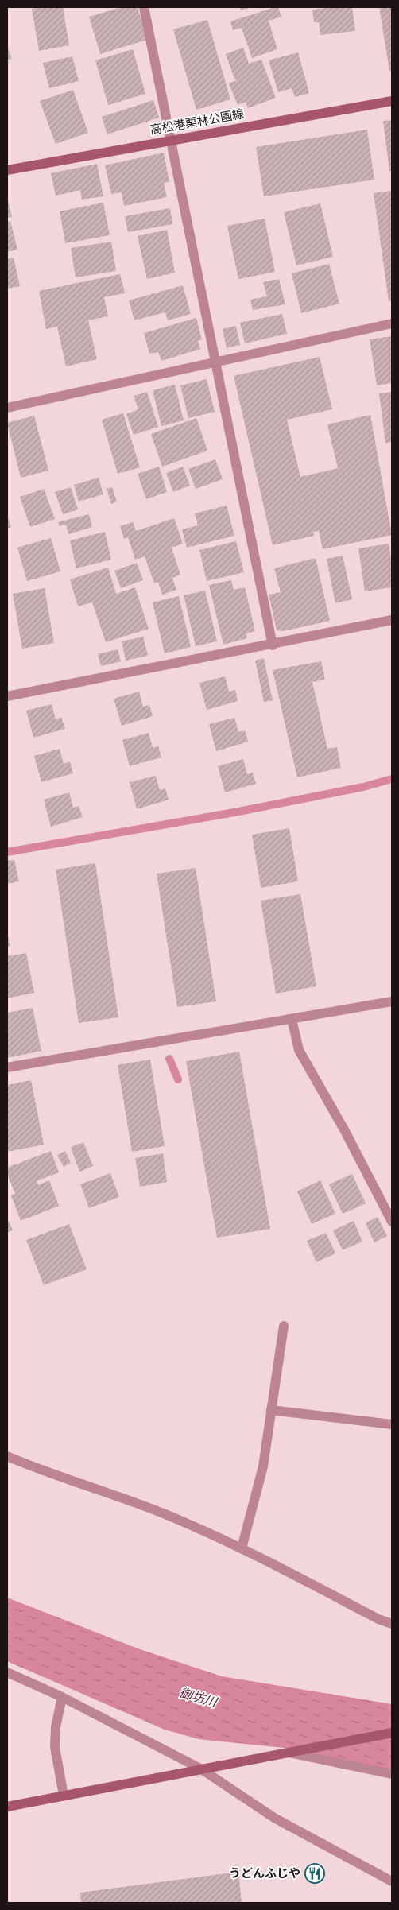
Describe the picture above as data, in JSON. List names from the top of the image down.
{
  "streets": {
    "street": ["高松港栗林公園線"]
  },
  "water": ["御坊川"],
  "places": {
    "restaurant": ["うどんふじや"]
  }
}
